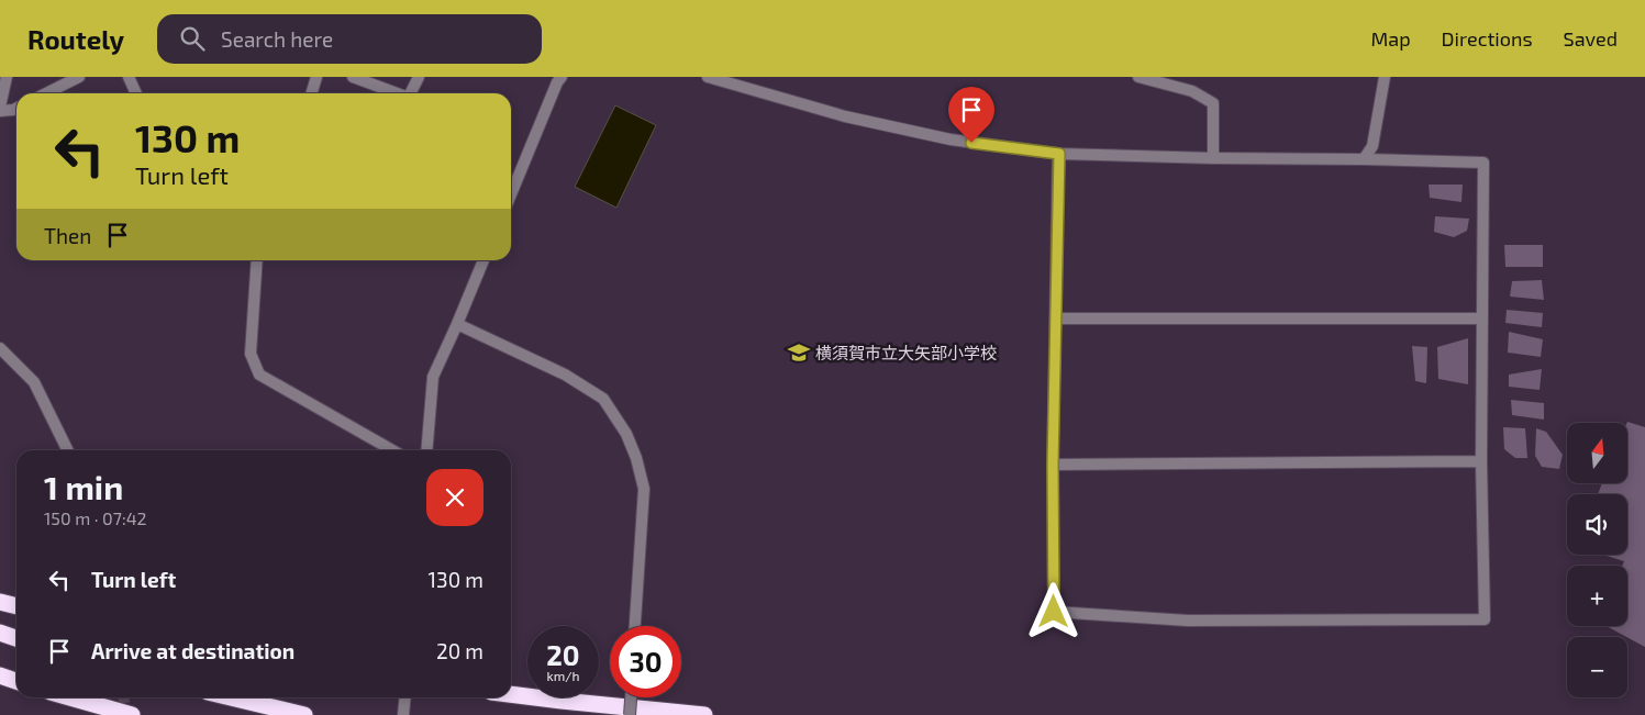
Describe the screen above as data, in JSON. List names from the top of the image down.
{
  "places": {
    "school or university": ["横須賀市立大矢部小学校"]
  },
  "north": "top",
  "page": {
    "header": "Routely",
    "search": "Search here",
    "nav": ["Map", "Directions", "Saved"],
    "turn": ["130 m", "Turn left"],
    "then": "Then",
    "map_buttons": ["+", "−"],
    "heading": ["1 min", "150 m · 07:42"],
    "list": [
      {
        "name": "Turn left",
        "value": "130 m"
      },
      {
        "name": "Arrive at destination",
        "value": "20 m"
      }
    ],
    "speed": "20 km/h",
    "limit": "30"
  }
}
